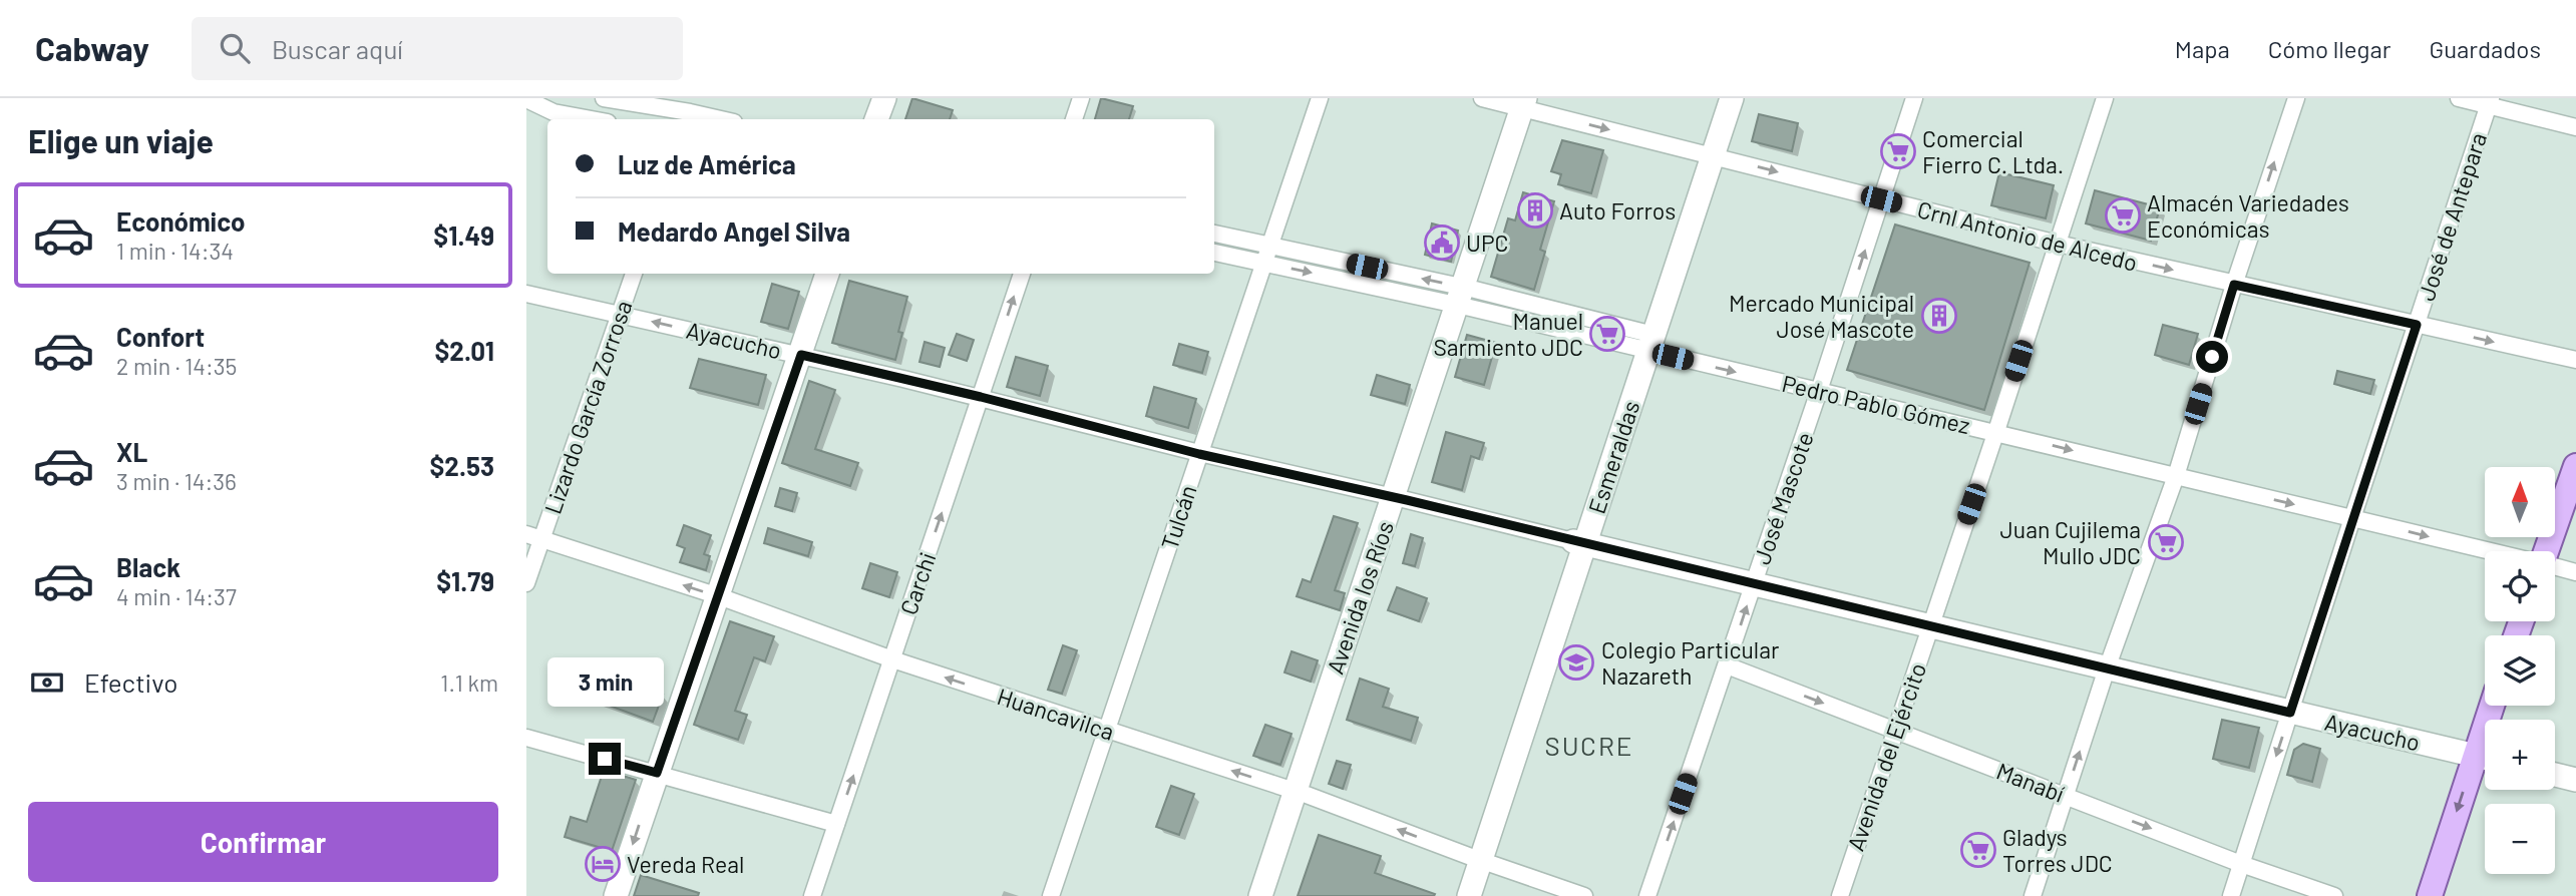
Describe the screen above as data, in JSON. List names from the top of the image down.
{
  "streets": {
    "main road": ["Ayacucho", "Esmeraldas", "Avenida los Ríos"],
    "street": [
      "José de Antepara",
      "Crnl Antonio de Alcedo",
      "Pedro Pablo Gómez",
      "Lizardo García Zorrosa",
      "José Mascote",
      "Tulcán",
      "Carchi",
      "Huancavilca",
      "Avenida del Ejército",
      "Manabí"
    ]
  },
  "crossings": [
    ["José de Antepara", "Crnl Antonio de Alcedo"],
    ["José de Antepara", "Ayacucho"],
    ["José de Antepara", "Pedro Pablo Gómez"],
    ["José de Antepara", "Manabí"],
    ["Crnl Antonio de Alcedo", "Esmeraldas"],
    ["Crnl Antonio de Alcedo", "José Mascote"],
    ["Crnl Antonio de Alcedo", "Avenida los Ríos"],
    ["Crnl Antonio de Alcedo", "Avenida del Ejército"],
    ["Ayacucho", "Lizardo García Zorrosa"],
    ["Ayacucho", "Esmeraldas"],
    ["Ayacucho", "José Mascote"],
    ["Ayacucho", "Tulcán"],
    ["Ayacucho", "Carchi"],
    ["Ayacucho", "Avenida los Ríos"],
    ["Ayacucho", "Avenida del Ejército"],
    ["Pedro Pablo Gómez", "Esmeraldas"],
    ["Pedro Pablo Gómez", "José Mascote"],
    ["Pedro Pablo Gómez", "Tulcán"],
    ["Pedro Pablo Gómez", "Avenida los Ríos"],
    ["Pedro Pablo Gómez", "Avenida del Ejército"],
    ["Lizardo García Zorrosa", "Huancavilca"],
    ["Esmeraldas", "Huancavilca"],
    ["José Mascote", "Manabí"],
    ["Tulcán", "Huancavilca"],
    ["Carchi", "Huancavilca"],
    ["Avenida los Ríos", "Huancavilca"],
    ["Avenida del Ejército", "Manabí"]
  ],
  "one_way": [
    "Crnl Antonio de Alcedo",
    "José Mascote",
    "Carchi",
    "Huancavilca",
    "Manabí"
  ],
  "districts": ["SUCRE"],
  "places": {
    "supermarket": [
      "Comercial Fierro C. Ltda.",
      "Almacén Variedades Económicas",
      "Manuel Sarmiento JDC",
      "Juan Cujilema Mullo JDC",
      "Gladys Torres JDC"
    ],
    "building": ["Auto Forros", "Mercado Municipal José Mascote"],
    "public building": ["UPC"],
    "school or university": ["Colegio Particular Nazareth"],
    "hotel": ["Vereda Real"]
  },
  "north": "top",
  "page": {
    "header": "Cabway",
    "search": "Buscar aquí",
    "nav": ["Mapa", "Cómo llegar", "Guardados"],
    "heading": "Elige un viaje",
    "banner": ["Luz de América", "Medardo Angel Silva"],
    "list": [
      {
        "name": "Económico",
        "note": "1 min · 14:34",
        "value": "$1.49"
      },
      {
        "name": "Confort",
        "note": "2 min · 14:35",
        "value": "$2.01"
      },
      {
        "name": "XL",
        "note": "3 min · 14:36",
        "value": "$2.53"
      },
      {
        "name": "Black",
        "note": "4 min · 14:37",
        "value": "$1.79"
      }
    ],
    "map_buttons": ["+", "−"],
    "pay": ["Efectivo", "1.1 km"],
    "bubble": "3 min",
    "buttons": "Confirmar"
  }
}
